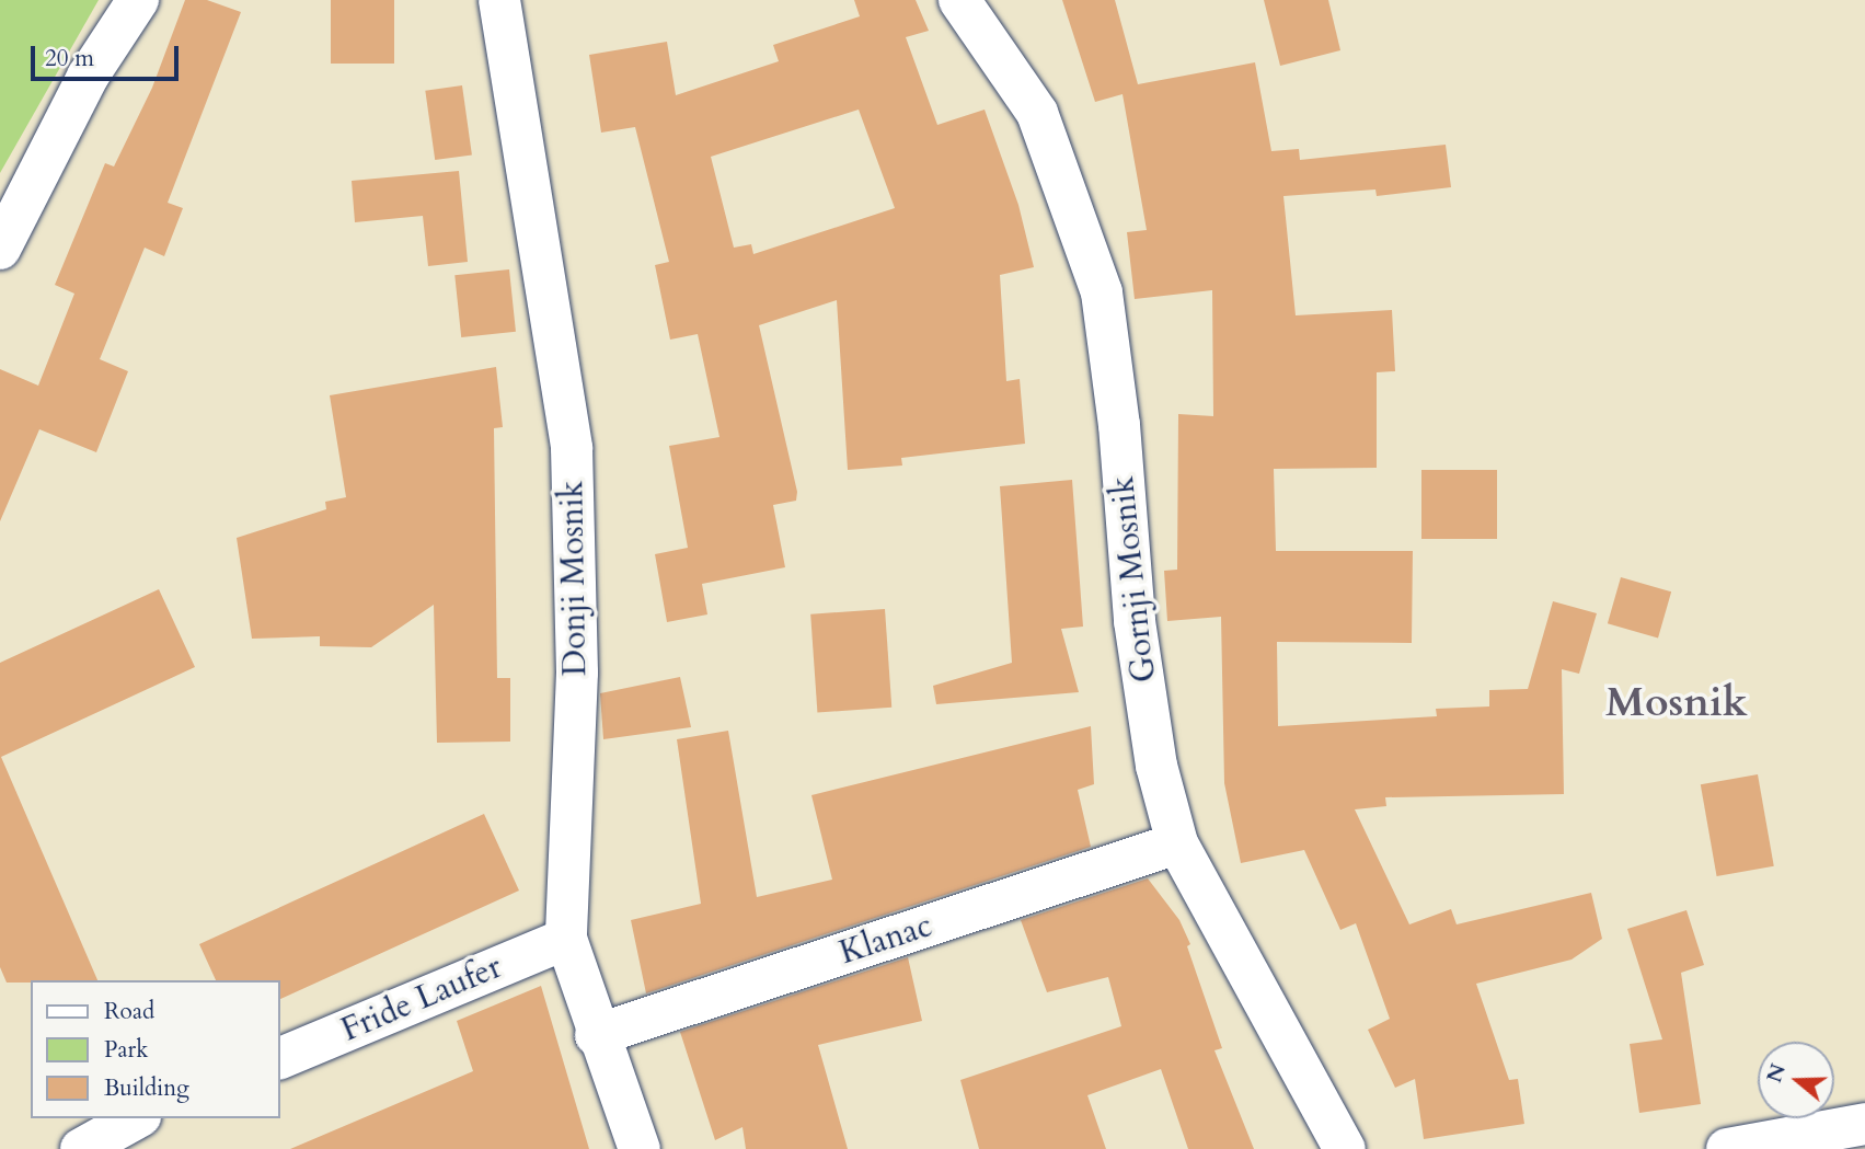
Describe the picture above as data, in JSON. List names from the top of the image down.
{
  "streets": {
    "street": [
      "Donji Mosnik",
      "Gornji Mosnik",
      "Klanac",
      "Fride Laufer"
    ]
  },
  "crossings": [
    ["Donji Mosnik", "Klanac"],
    ["Donji Mosnik", "Fride Laufer"],
    ["Gornji Mosnik", "Klanac"]
  ],
  "districts": ["Mosnik"],
  "legend": ["Road", "Park", "Building"],
  "scale_bar": "20 m",
  "north": "left"
}
